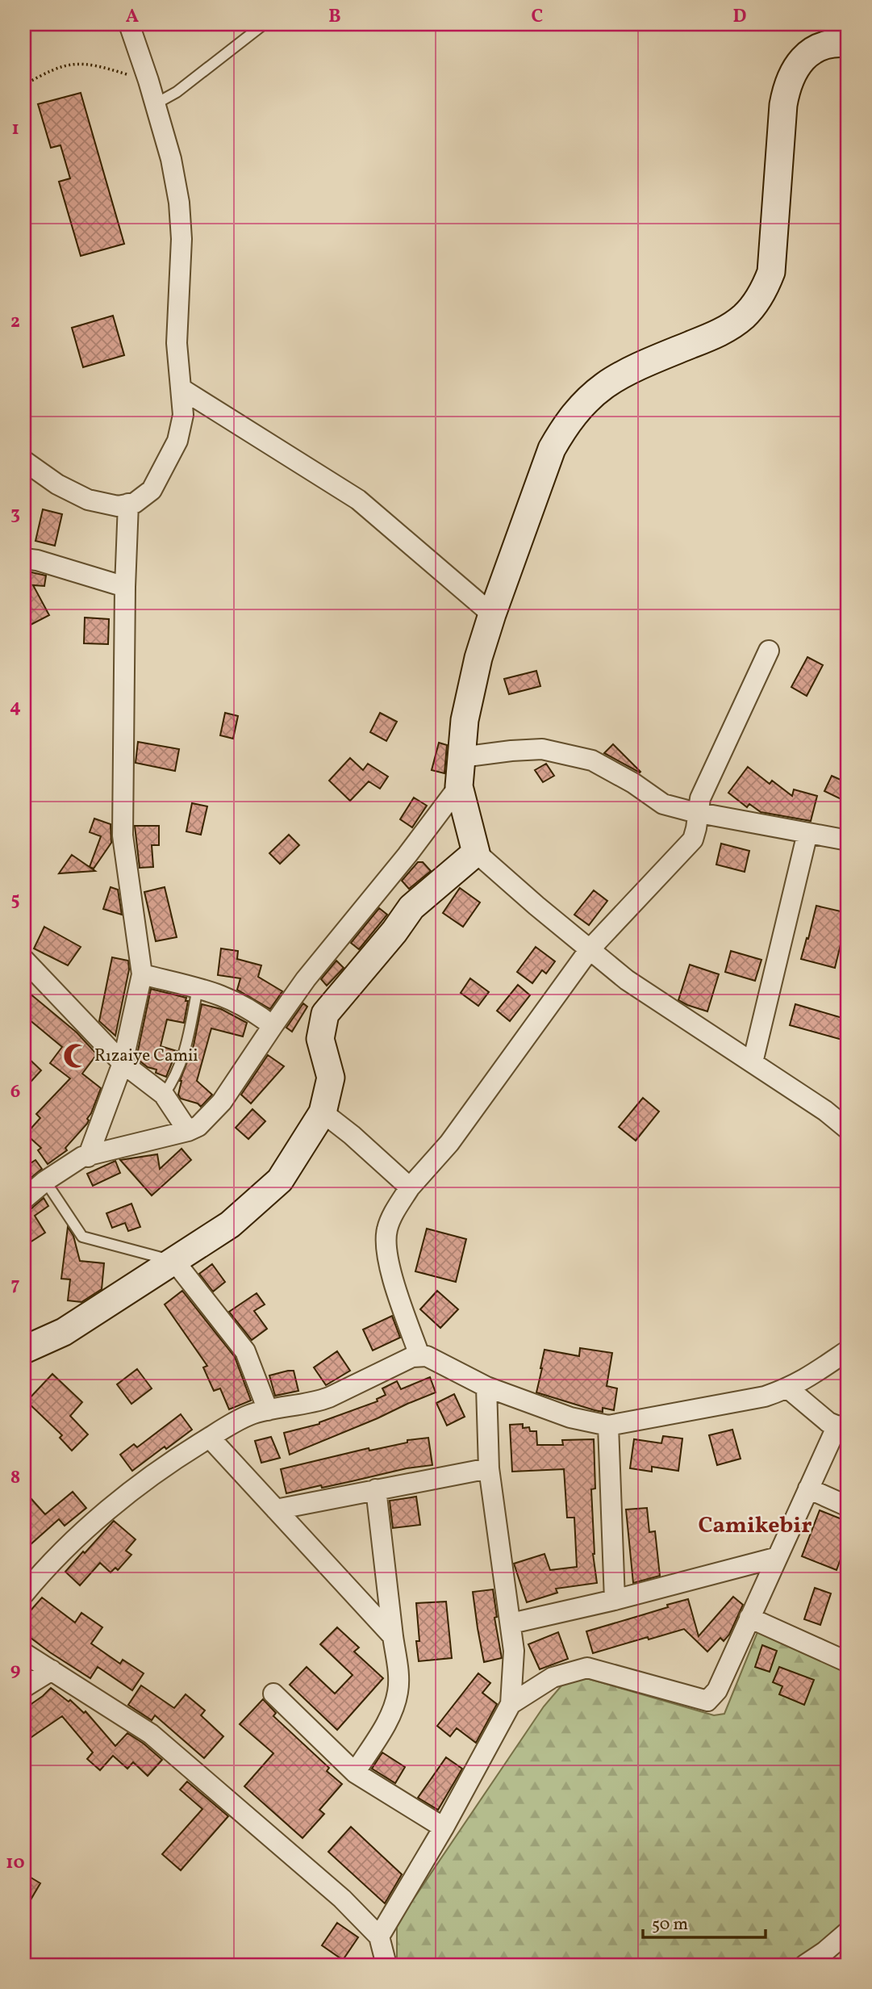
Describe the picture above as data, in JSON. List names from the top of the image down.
{
  "districts": ["Camikebir"],
  "places": {
    "mosque": ["Rızaiye Camii"]
  },
  "scale_bar": "50 m",
  "grid": {
    "columns": [
      "A",
      "B",
      "C",
      "D"
    ],
    "rows": [
      "1",
      "2",
      "3",
      "4",
      "5",
      "6",
      "7",
      "8",
      "9",
      "10"
    ]
  }
}
